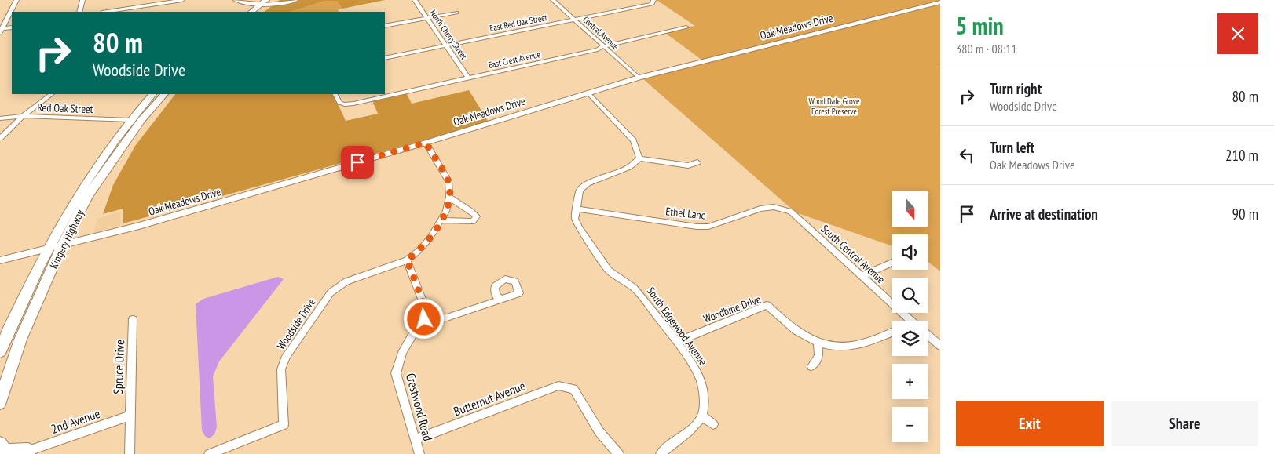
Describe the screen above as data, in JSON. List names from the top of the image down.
{
  "streets": {
    "highway": ["Kingery Highway"],
    "street": [
      "East Red Oak Street",
      "Oak Meadows Drive",
      "Central Avenue",
      "North Cherry Street",
      "East Crest Avenue",
      "Red Oak Street",
      "Ethel Lane",
      "South Central Avenue",
      "Woodbine Drive",
      "Woodside Drive",
      "South Edgewood Avenue",
      "Spruce Drive",
      "Butternut Avenue",
      "Crestwood Road",
      "2nd Avenue"
    ]
  },
  "crossings": [
    ["East Red Oak Street", "Central Avenue"],
    ["East Red Oak Street", "North Cherry Street"],
    ["Oak Meadows Drive", "Central Avenue"],
    ["Oak Meadows Drive", "Kingery Highway"],
    ["Oak Meadows Drive", "Woodside Drive"],
    ["Central Avenue", "East Crest Avenue"],
    ["North Cherry Street", "East Crest Avenue"],
    ["Red Oak Street", "Kingery Highway"],
    ["Ethel Lane", "South Central Avenue"],
    ["Ethel Lane", "South Edgewood Avenue"],
    ["Woodbine Drive", "South Edgewood Avenue"],
    ["Spruce Drive", "2nd Avenue"],
    ["Butternut Avenue", "Crestwood Road"]
  ],
  "parks": ["Wood Dale Grove Forest Preserve"],
  "north": "bottom",
  "page": {
    "heading": ["5 min", "380 m · 08:11"],
    "turn": ["80 m", "Woodside Drive"],
    "list": [
      {
        "name": "Turn right",
        "note": "Woodside Drive",
        "value": "80 m"
      },
      {
        "name": "Turn left",
        "note": "Oak Meadows Drive",
        "value": "210 m"
      },
      {
        "name": "Arrive at destination",
        "value": "90 m"
      }
    ],
    "map_buttons": ["+", "−"],
    "buttons": ["Exit", "Share"]
  }
}
